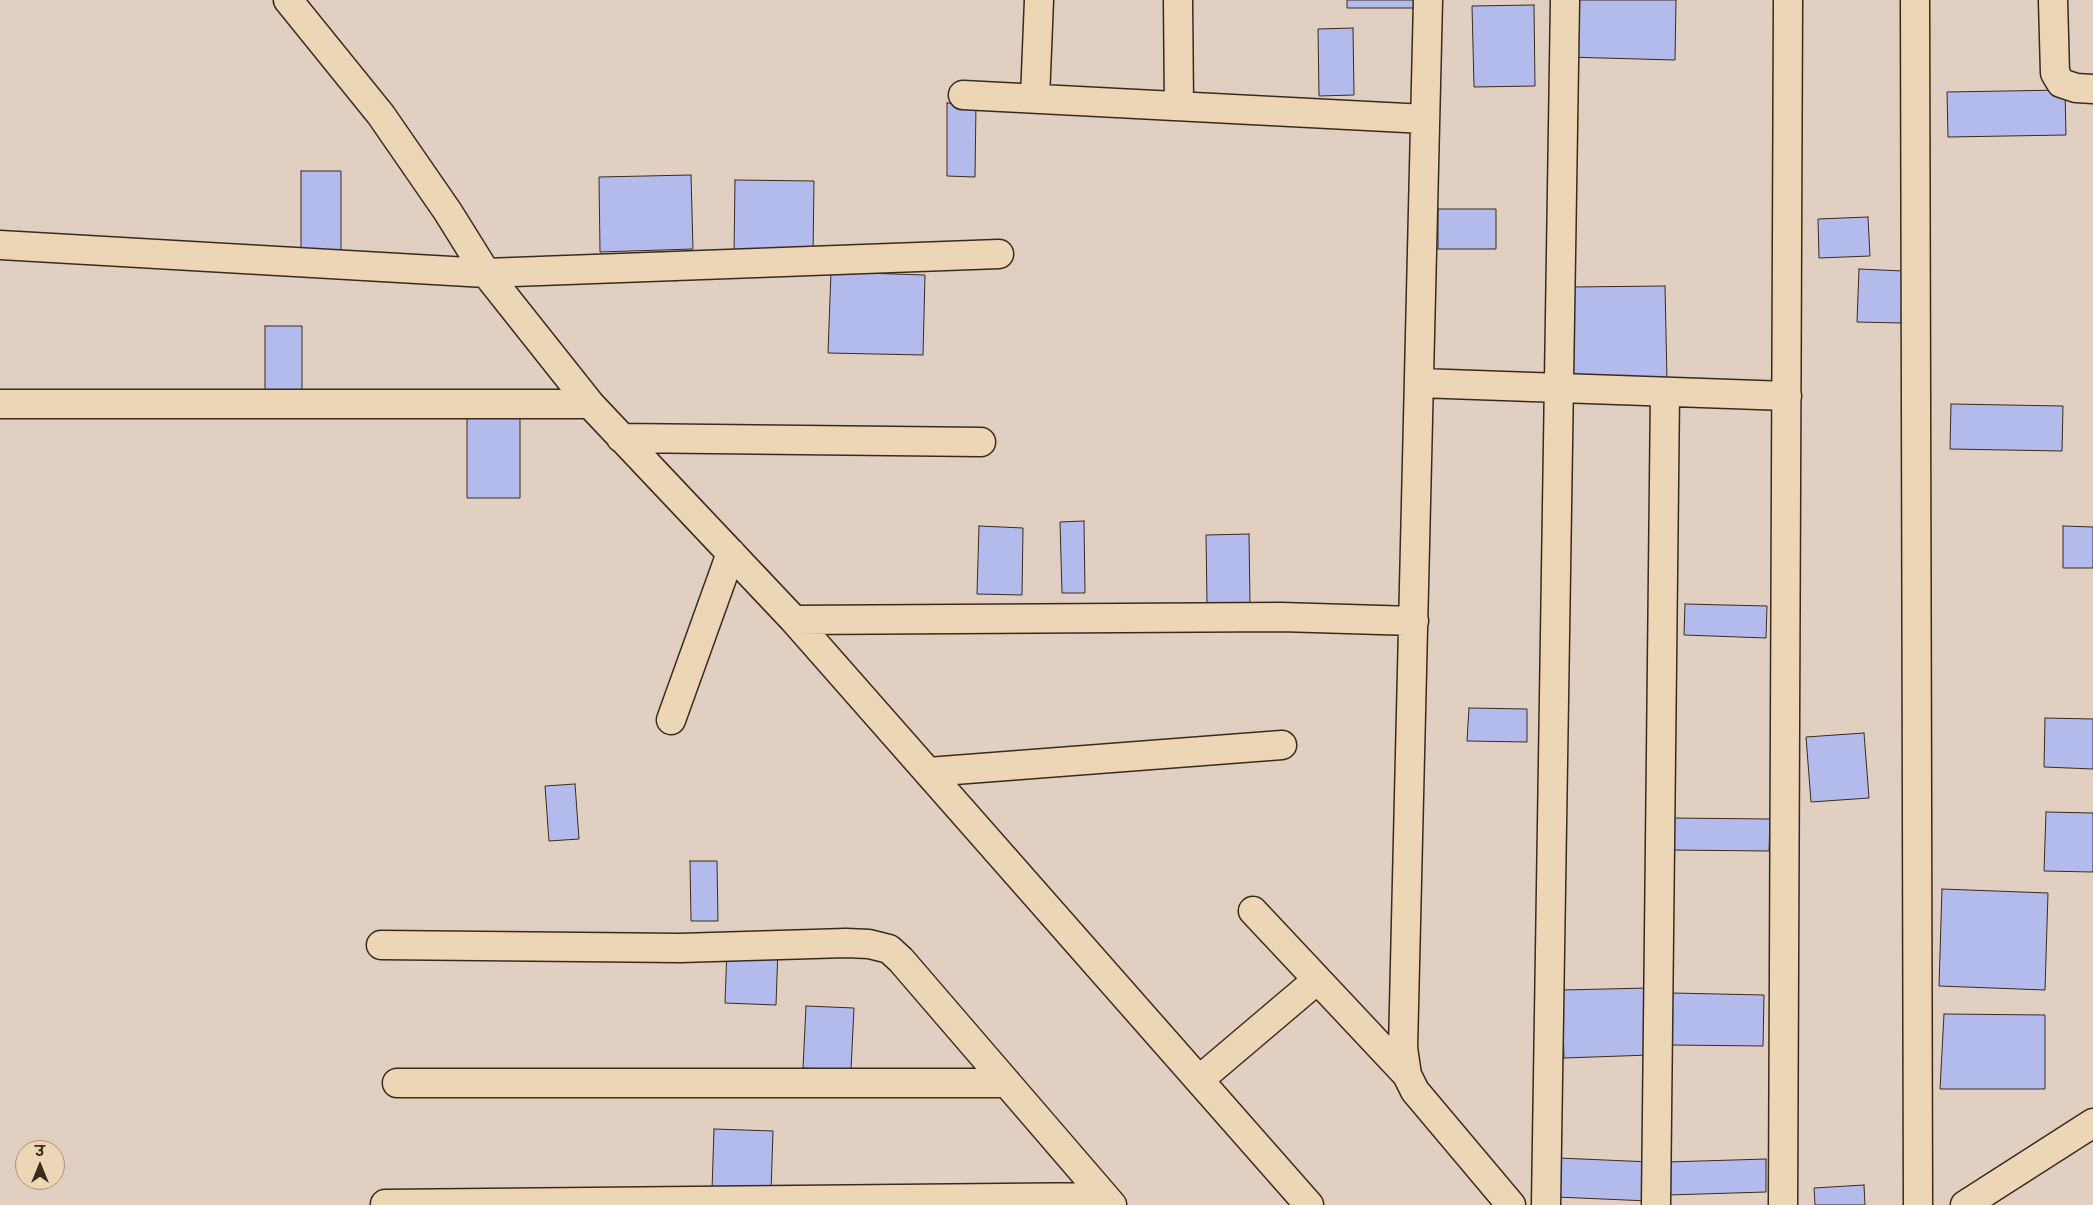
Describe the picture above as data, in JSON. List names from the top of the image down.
{
  "north": "top"
}
